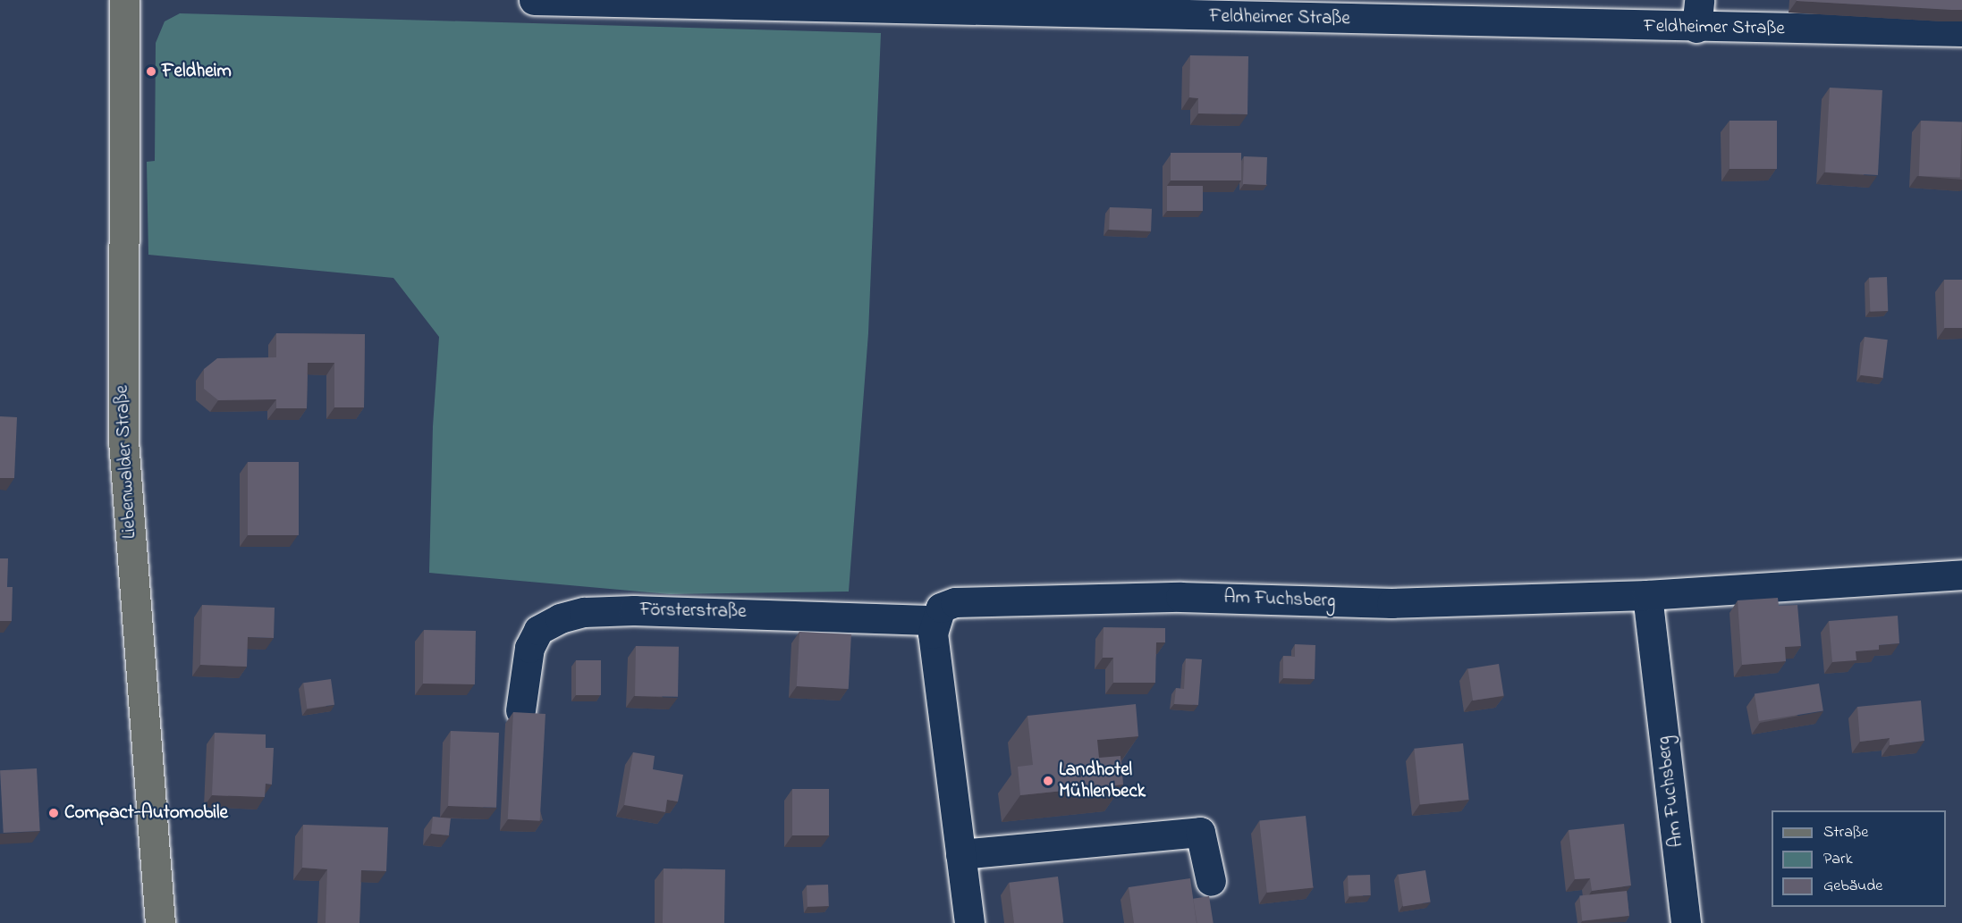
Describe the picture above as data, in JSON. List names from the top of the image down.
{
  "streets": {
    "main road": ["Liebenwalder Straße"],
    "street": ["Feldheimer Straße", "Am Fuchsberg", "Försterstraße"]
  },
  "crossings": [
    ["Am Fuchsberg", "Försterstraße"]
  ],
  "places": ["Feldheim", "Landhotel Mühlenbeck", "Compact-Automobile"],
  "legend": ["Straße", "Park", "Gebäude"]
}
